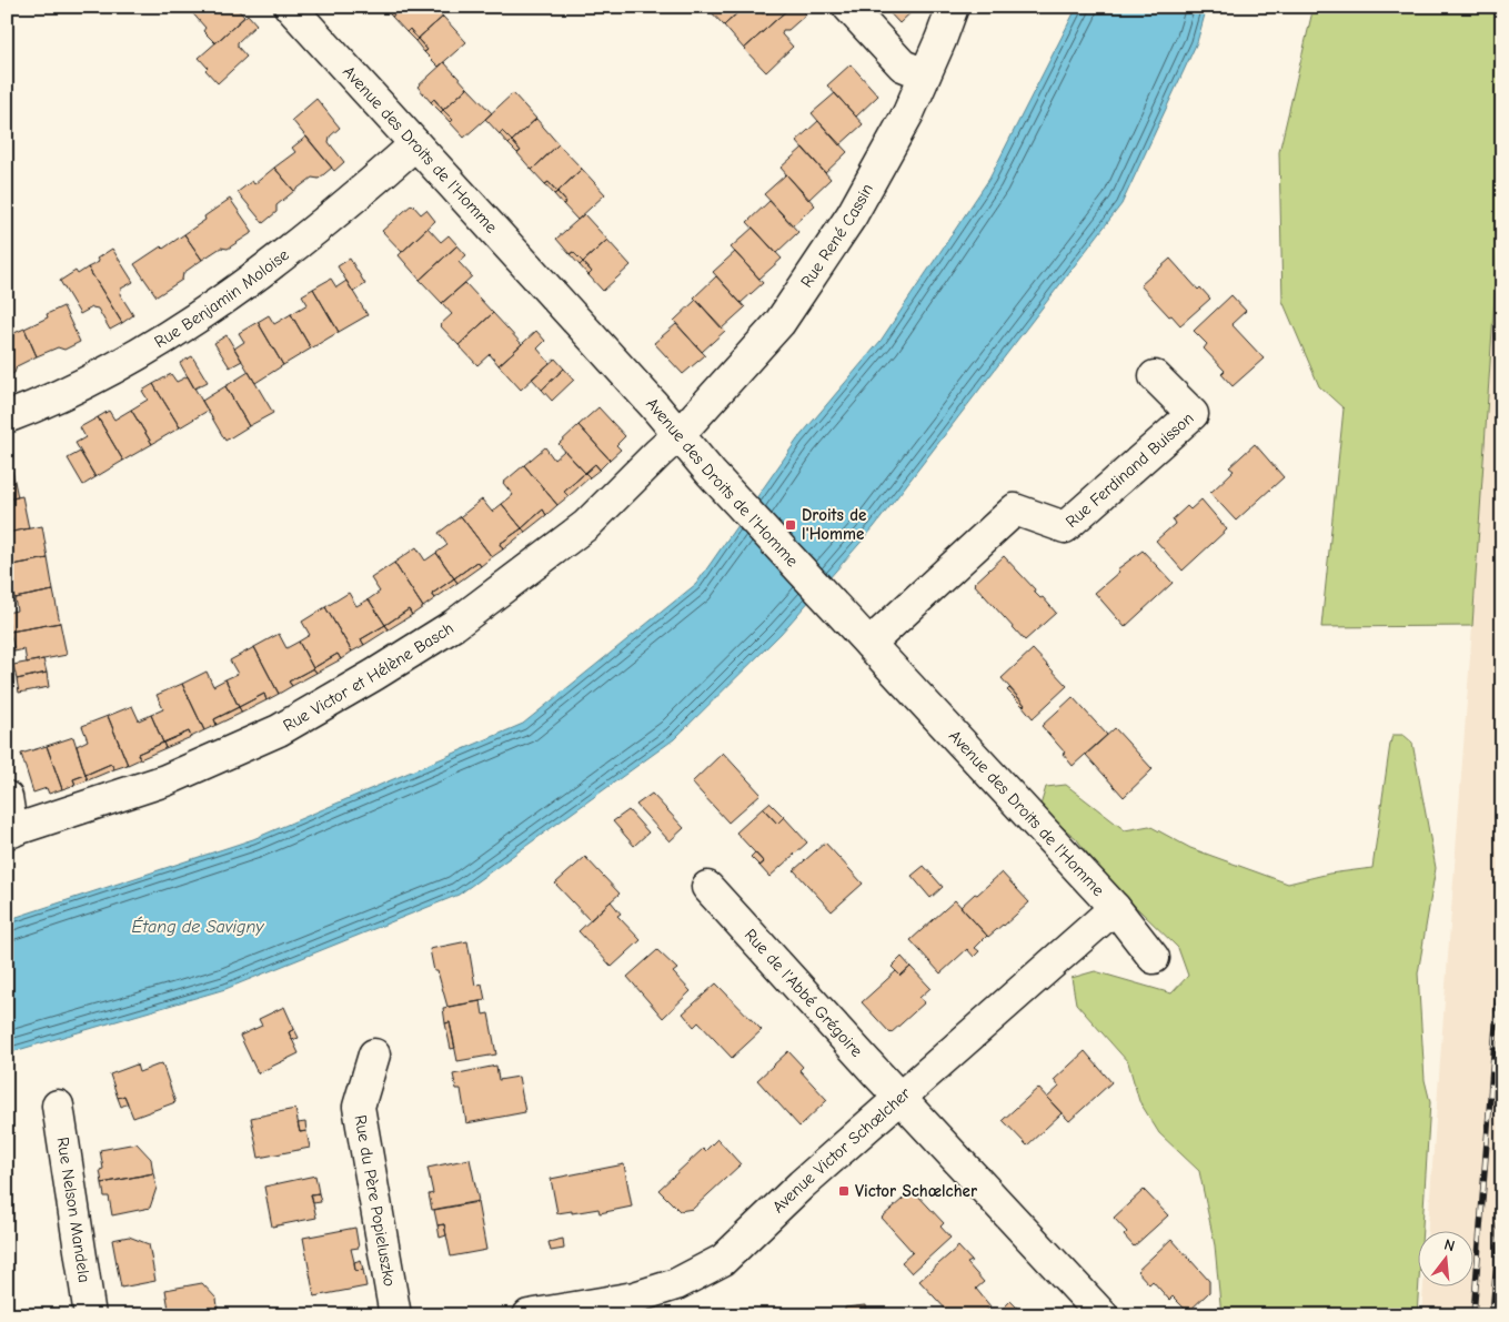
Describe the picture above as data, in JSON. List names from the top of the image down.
{
  "streets": {
    "street": [
      "Avenue des Droits de l'Homme",
      "Rue René Cassin",
      "Rue Benjamin Moloise",
      "Rue Ferdinand Buisson",
      "Rue Victor et Hélène Basch",
      "Rue de l'Abbé Grégoire",
      "Avenue Victor Schœlcher",
      "Rue du Père Popieluszko",
      "Rue Nelson Mandela"
    ]
  },
  "crossings": [
    ["Avenue des Droits de l'Homme", "Rue René Cassin"],
    ["Avenue des Droits de l'Homme", "Rue Benjamin Moloise"],
    ["Avenue des Droits de l'Homme", "Rue Ferdinand Buisson"],
    ["Avenue des Droits de l'Homme", "Rue Victor et Hélène Basch"],
    ["Avenue des Droits de l'Homme", "Avenue Victor Schœlcher"],
    ["Rue René Cassin", "Rue Victor et Hélène Basch"],
    ["Rue de l'Abbé Grégoire", "Avenue Victor Schœlcher"]
  ],
  "water": ["Étang de Savigny"],
  "places": {
    "transit": ["Droits de l'Homme", "Victor Schœlcher"]
  },
  "north": "top"
}
